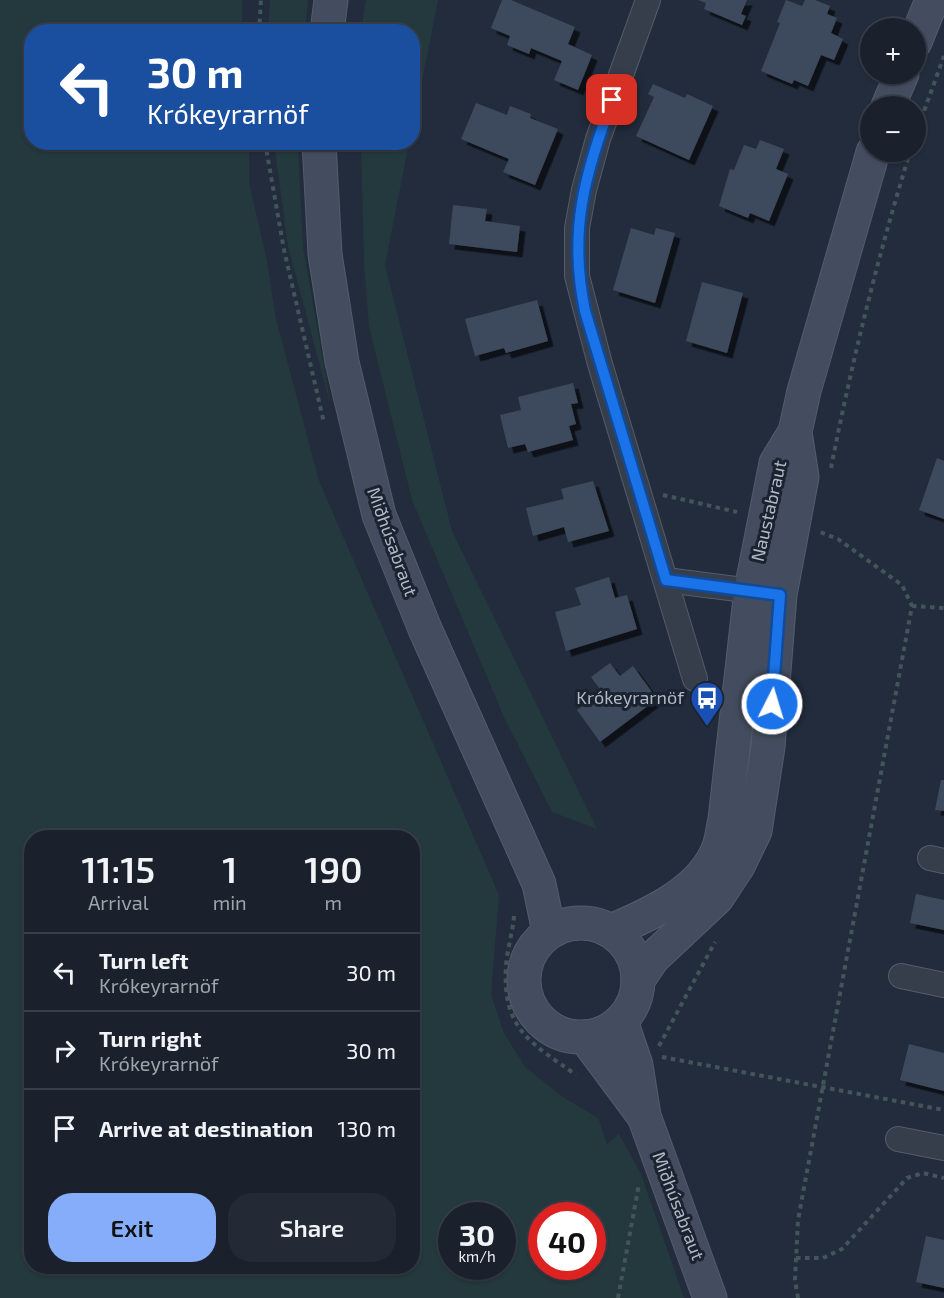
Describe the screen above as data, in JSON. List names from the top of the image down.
{
  "streets": {
    "street": ["Naustabraut", "Miðhúsabraut"]
  },
  "crossings": [
    ["Naustabraut", "Miðhúsabraut"]
  ],
  "places": {
    "bus stop": ["Krókeyrarnöf"]
  },
  "page": {
    "map_buttons": ["+", "−"],
    "turn": ["30 m", "Krókeyrarnöf"],
    "eta": [
      "11:15",
      "Arrival",
      "1",
      "min",
      "190",
      "m"
    ],
    "list": [
      {
        "name": "Turn left",
        "note": "Krókeyrarnöf",
        "value": "30 m"
      },
      {
        "name": "Turn right",
        "note": "Krókeyrarnöf",
        "value": "30 m"
      },
      {
        "name": "Arrive at destination",
        "value": "130 m"
      }
    ],
    "buttons": ["Exit", "Share"],
    "speed": "30 km/h",
    "limit": "40"
  }
}
